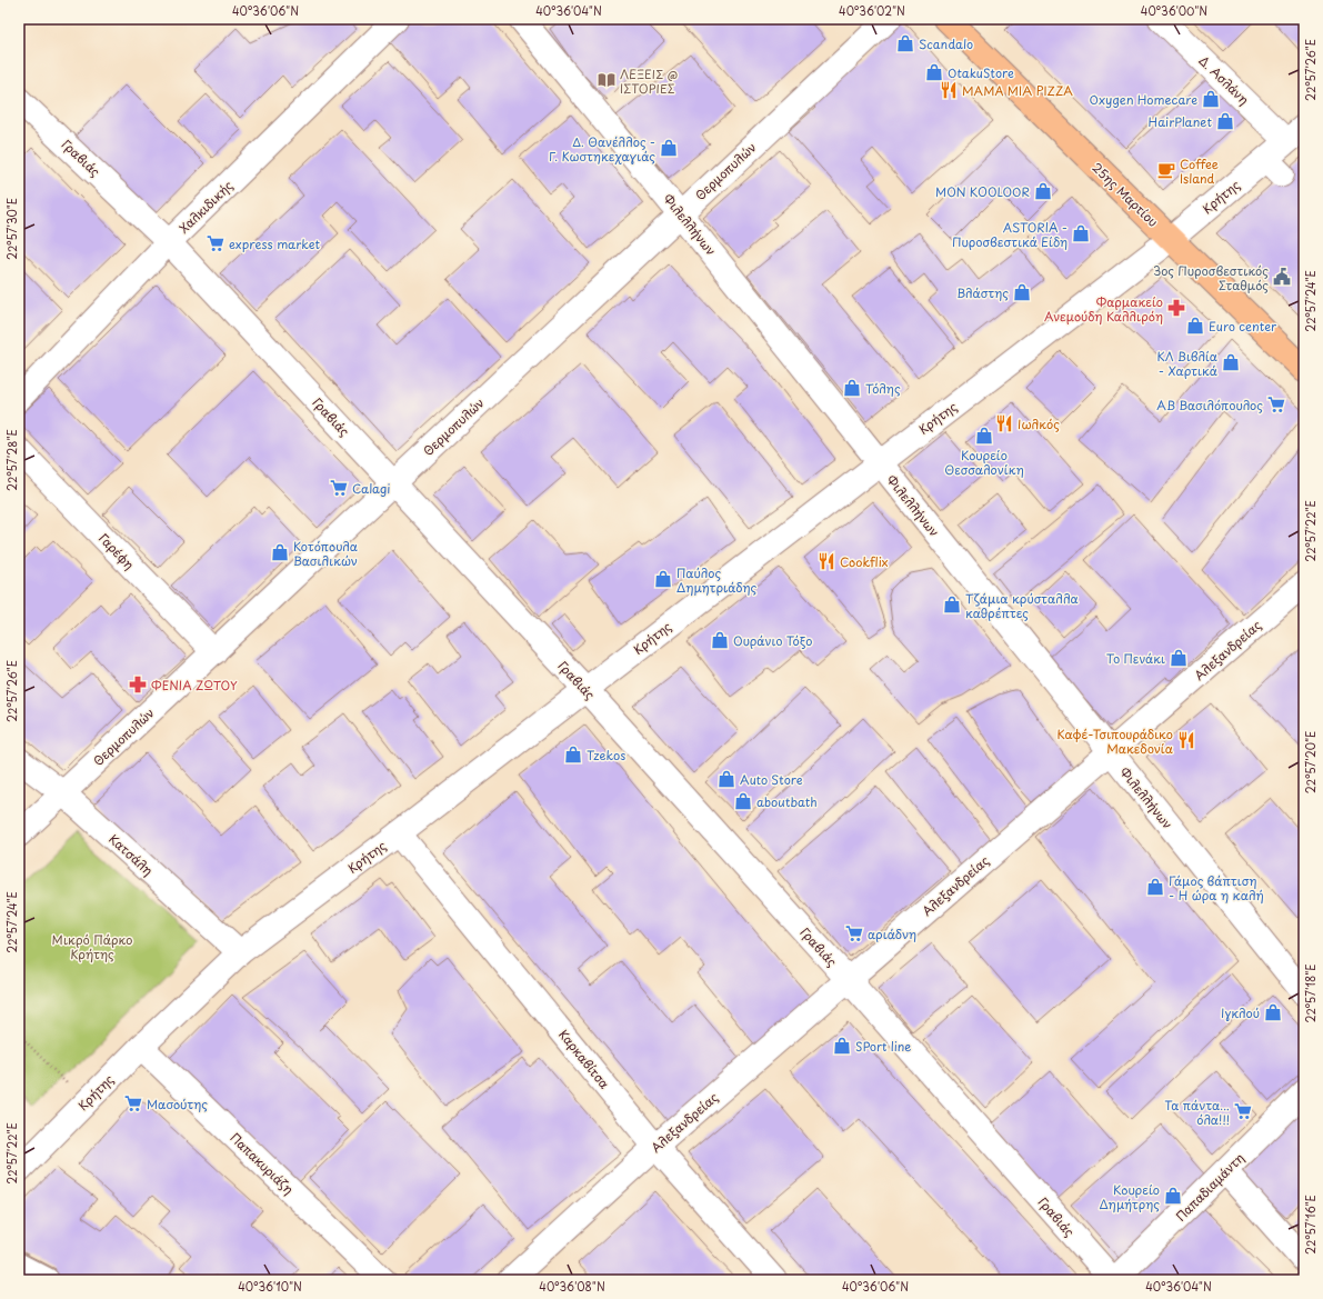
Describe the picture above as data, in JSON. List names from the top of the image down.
{
  "streets": {
    "main road": ["25ης Μαρτίου"],
    "street": [
      "Δ. Ασλάνη",
      "Γραβιάς",
      "Θερμοπυλών",
      "Κρήτης",
      "Χαλκιδικής",
      "Φιλελλήνων",
      "Γαρέφη",
      "Αλεξανδρείας",
      "Κατσάλη",
      "Καρκαβίτσα",
      "Παπακυριάζη",
      "Παπαδιαμάντη"
    ]
  },
  "crossings": [
    ["Δ. Ασλάνη", "Κρήτης"],
    ["Γραβιάς", "Θερμοπυλών"],
    ["Γραβιάς", "Κρήτης"],
    ["Γραβιάς", "Χαλκιδικής"],
    ["Γραβιάς", "Αλεξανδρείας"],
    ["Γραβιάς", "Παπαδιαμάντη"],
    ["Θερμοπυλών", "Φιλελλήνων"],
    ["Θερμοπυλών", "Γαρέφη"],
    ["Θερμοπυλών", "Κατσάλη"],
    ["25ης Μαρτίου", "Κρήτης"],
    ["Κρήτης", "Φιλελλήνων"],
    ["Κρήτης", "Κατσάλη"],
    ["Κρήτης", "Καρκαβίτσα"],
    ["Κρήτης", "Παπακυριάζη"],
    ["Φιλελλήνων", "Αλεξανδρείας"],
    ["Αλεξανδρείας", "Καρκαβίτσα"]
  ],
  "parks": ["Μικρό Πάρκο Κρήτης"],
  "places": {
    "shop": [
      "Scandalo",
      "OtakuStore",
      "Oxygen Homecare",
      "HairPlanet",
      "Δ. Θανέλλος - Γ. Κωστηκεχαγιάς",
      "MON KOOLOOR",
      "ASTORIA - Πυροσβεστικά Είδη",
      "Βλάστης",
      "Euro center",
      "ΚΛ Βιβλία - Χαρτικά",
      "Τόλης",
      "Κουρείο Θεσσαλονίκη",
      "Κοτόπουλα Βασιλικών",
      "Παύλος Δημητριάδης",
      "Τζάμια κρύσταλλα καθρέπτες",
      "Ουράνιο Τόξο",
      "Το Πενάκι",
      "Tzekos",
      "Auto Store",
      "aboutbath",
      "Γάμος βάπτιση - Η ώρα η καλή",
      "Ιγκλού",
      "SPort line",
      "Κουρείο Δημήτρης"
    ],
    "library": ["ΛΕΞΕΙΣ @ ΙΣΤΟΡΙΕΣ"],
    "restaurant": [
      "MAMA MIA PIZZA",
      "Ιωλκός",
      "Cookflix",
      "Καφέ-Τσιπουράδικο Μακεδονία"
    ],
    "cafe": ["Coffee Island"],
    "supermarket": [
      "express market",
      "ΑΒ Βασιλόπουλος",
      "Calagi",
      "αριάδνη",
      "Μασούτης",
      "Τα πάντα... όλα!!!"
    ],
    "public building": ["3ος Πυροσβεστικός Σταθμός"],
    "pharmacy": ["Φαρμακείο Ανεμούδη Καλλιρόη", "ΦΕΝΙΑ ΖΩΤΟΥ"]
  },
  "coordinates": [
    "40°36'06\"N",
    "40°36'04\"N",
    "40°36'02\"N",
    "40°36'00\"N",
    "22°57'26\"E",
    "22°57'30\"E",
    "22°57'24\"E",
    "22°57'28\"E",
    "22°57'22\"E",
    "22°57'20\"E",
    "22°57'18\"E",
    "22°57'16\"E",
    "40°36'10\"N",
    "40°36'08\"N"
  ]
}
